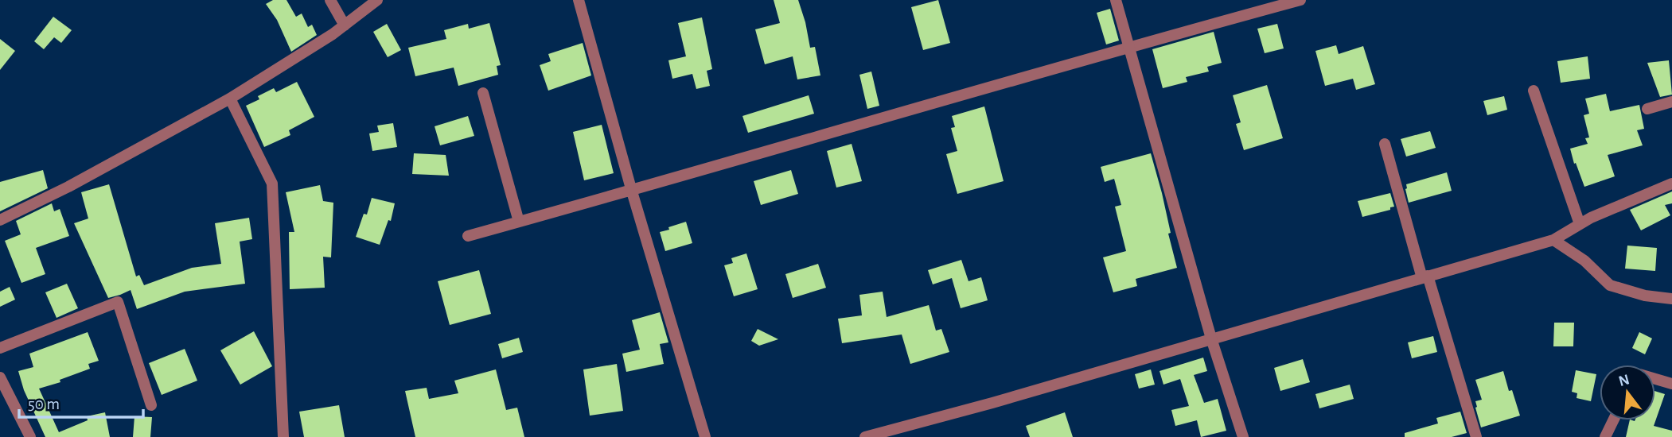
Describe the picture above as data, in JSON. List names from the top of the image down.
{
  "scale_bar": "50 m",
  "north": "top"
}
